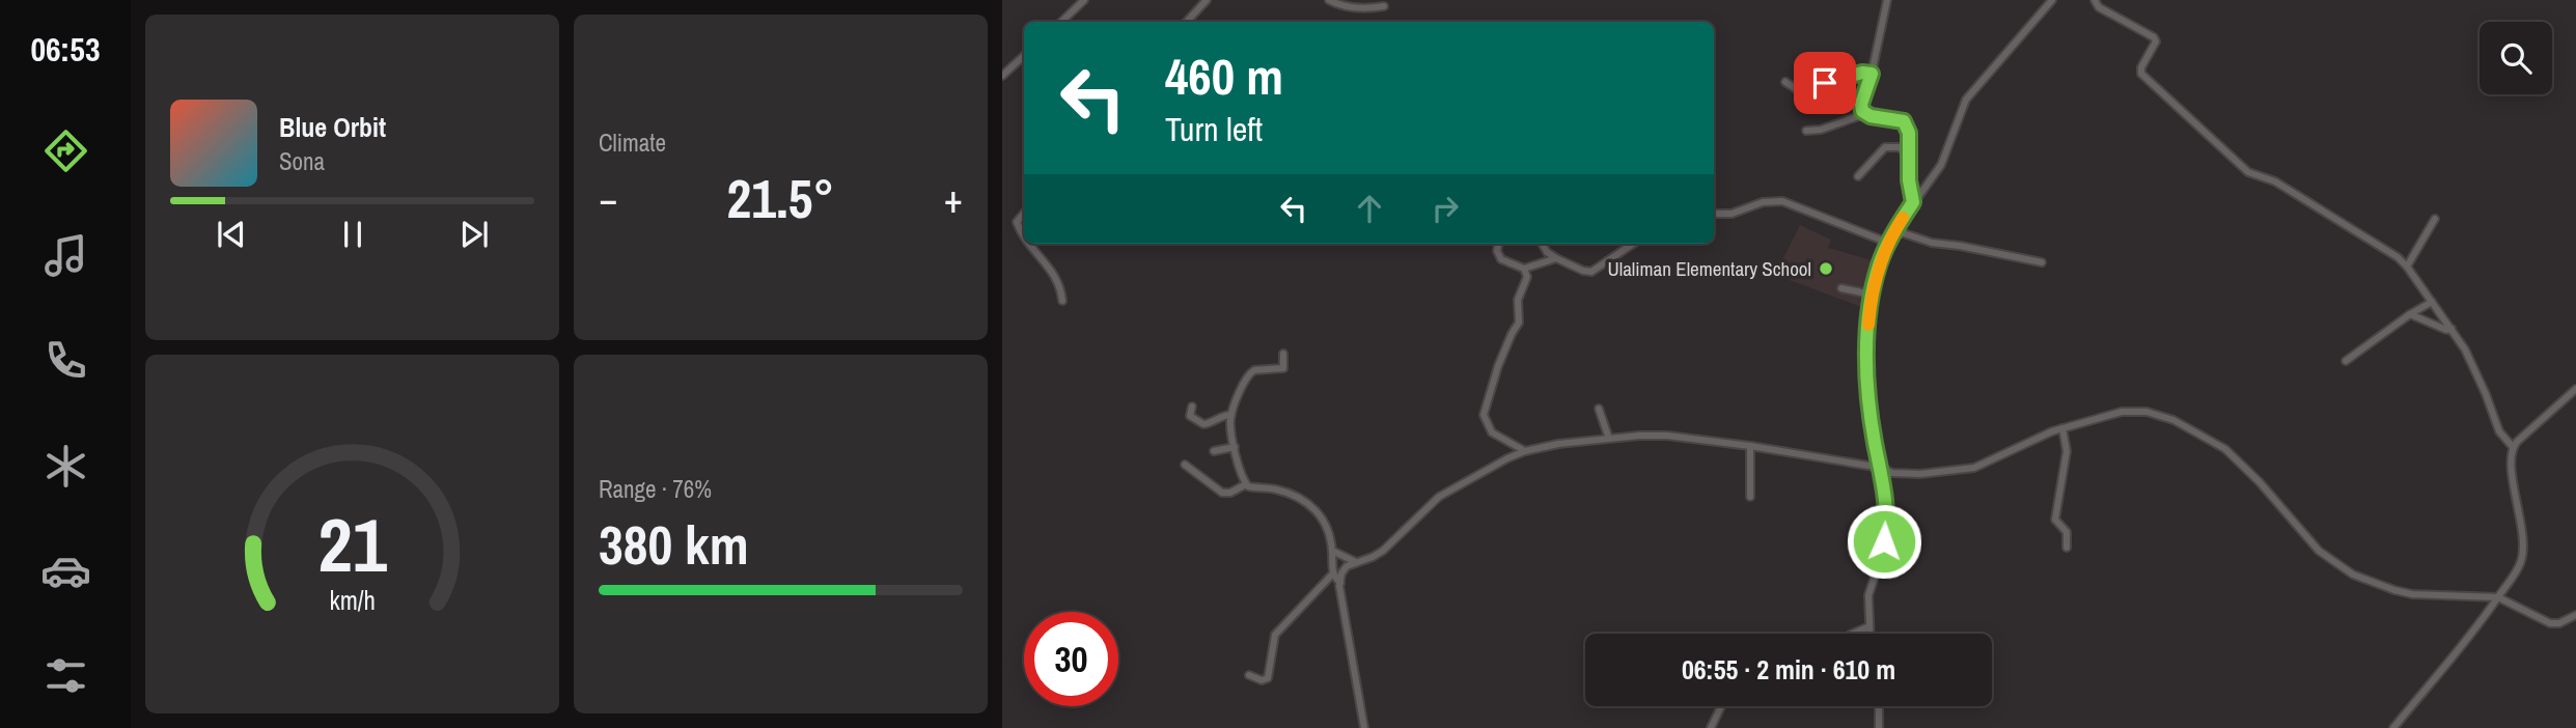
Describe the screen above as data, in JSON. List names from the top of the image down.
{
  "places": ["Ulaliman Elementary School"],
  "page": {
    "tabs": "06:53",
    "tile": [
      "Climate",
      ["Range · 76%", "380 km"]
    ],
    "turn": ["460 m", "Turn left"],
    "song": ["Blue Orbit", "Sona"],
    "heat": ["−", "21.5°", "+"],
    "limit": "30",
    "trip": "06:55 · 2 min · 610 m",
    "gauge": ["21", "km/h"]
  }
}
